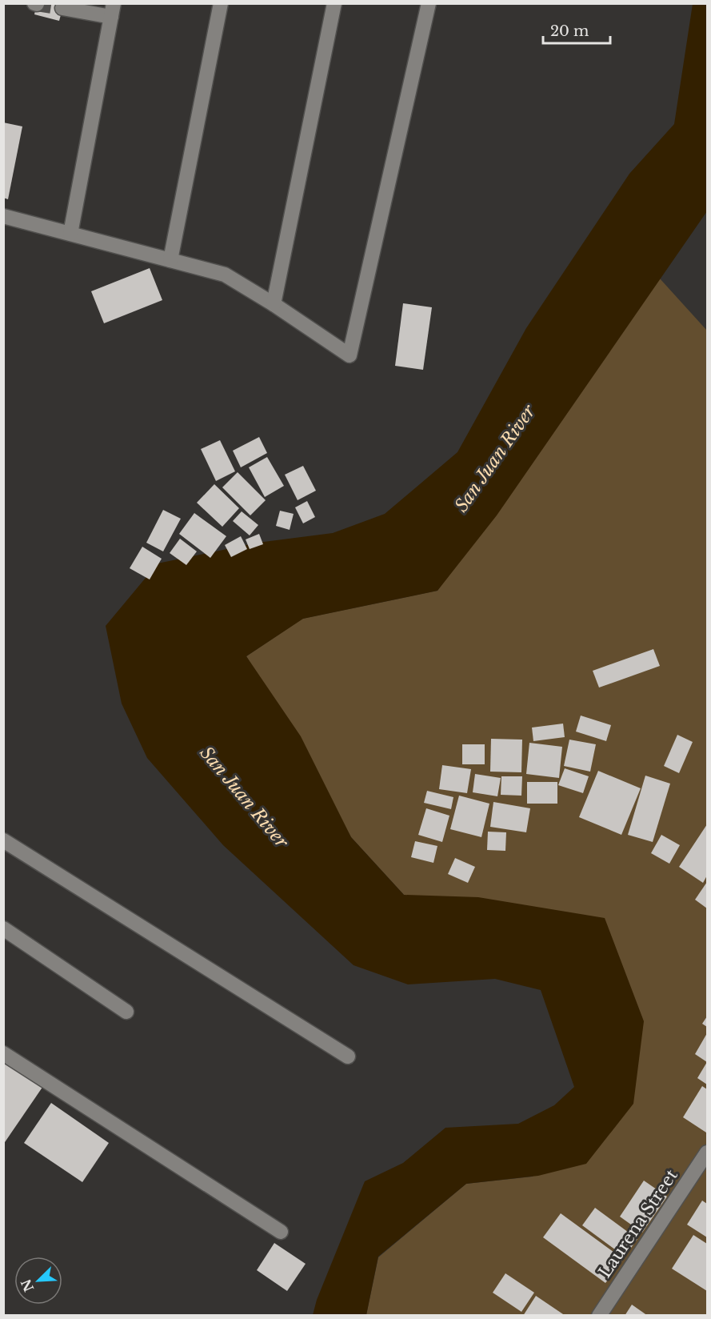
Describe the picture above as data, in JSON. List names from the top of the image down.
{
  "streets": {
    "street": ["Laurena Street"]
  },
  "water": ["San Juan River"],
  "scale_bar": "20 m",
  "north": "bottom left"
}
